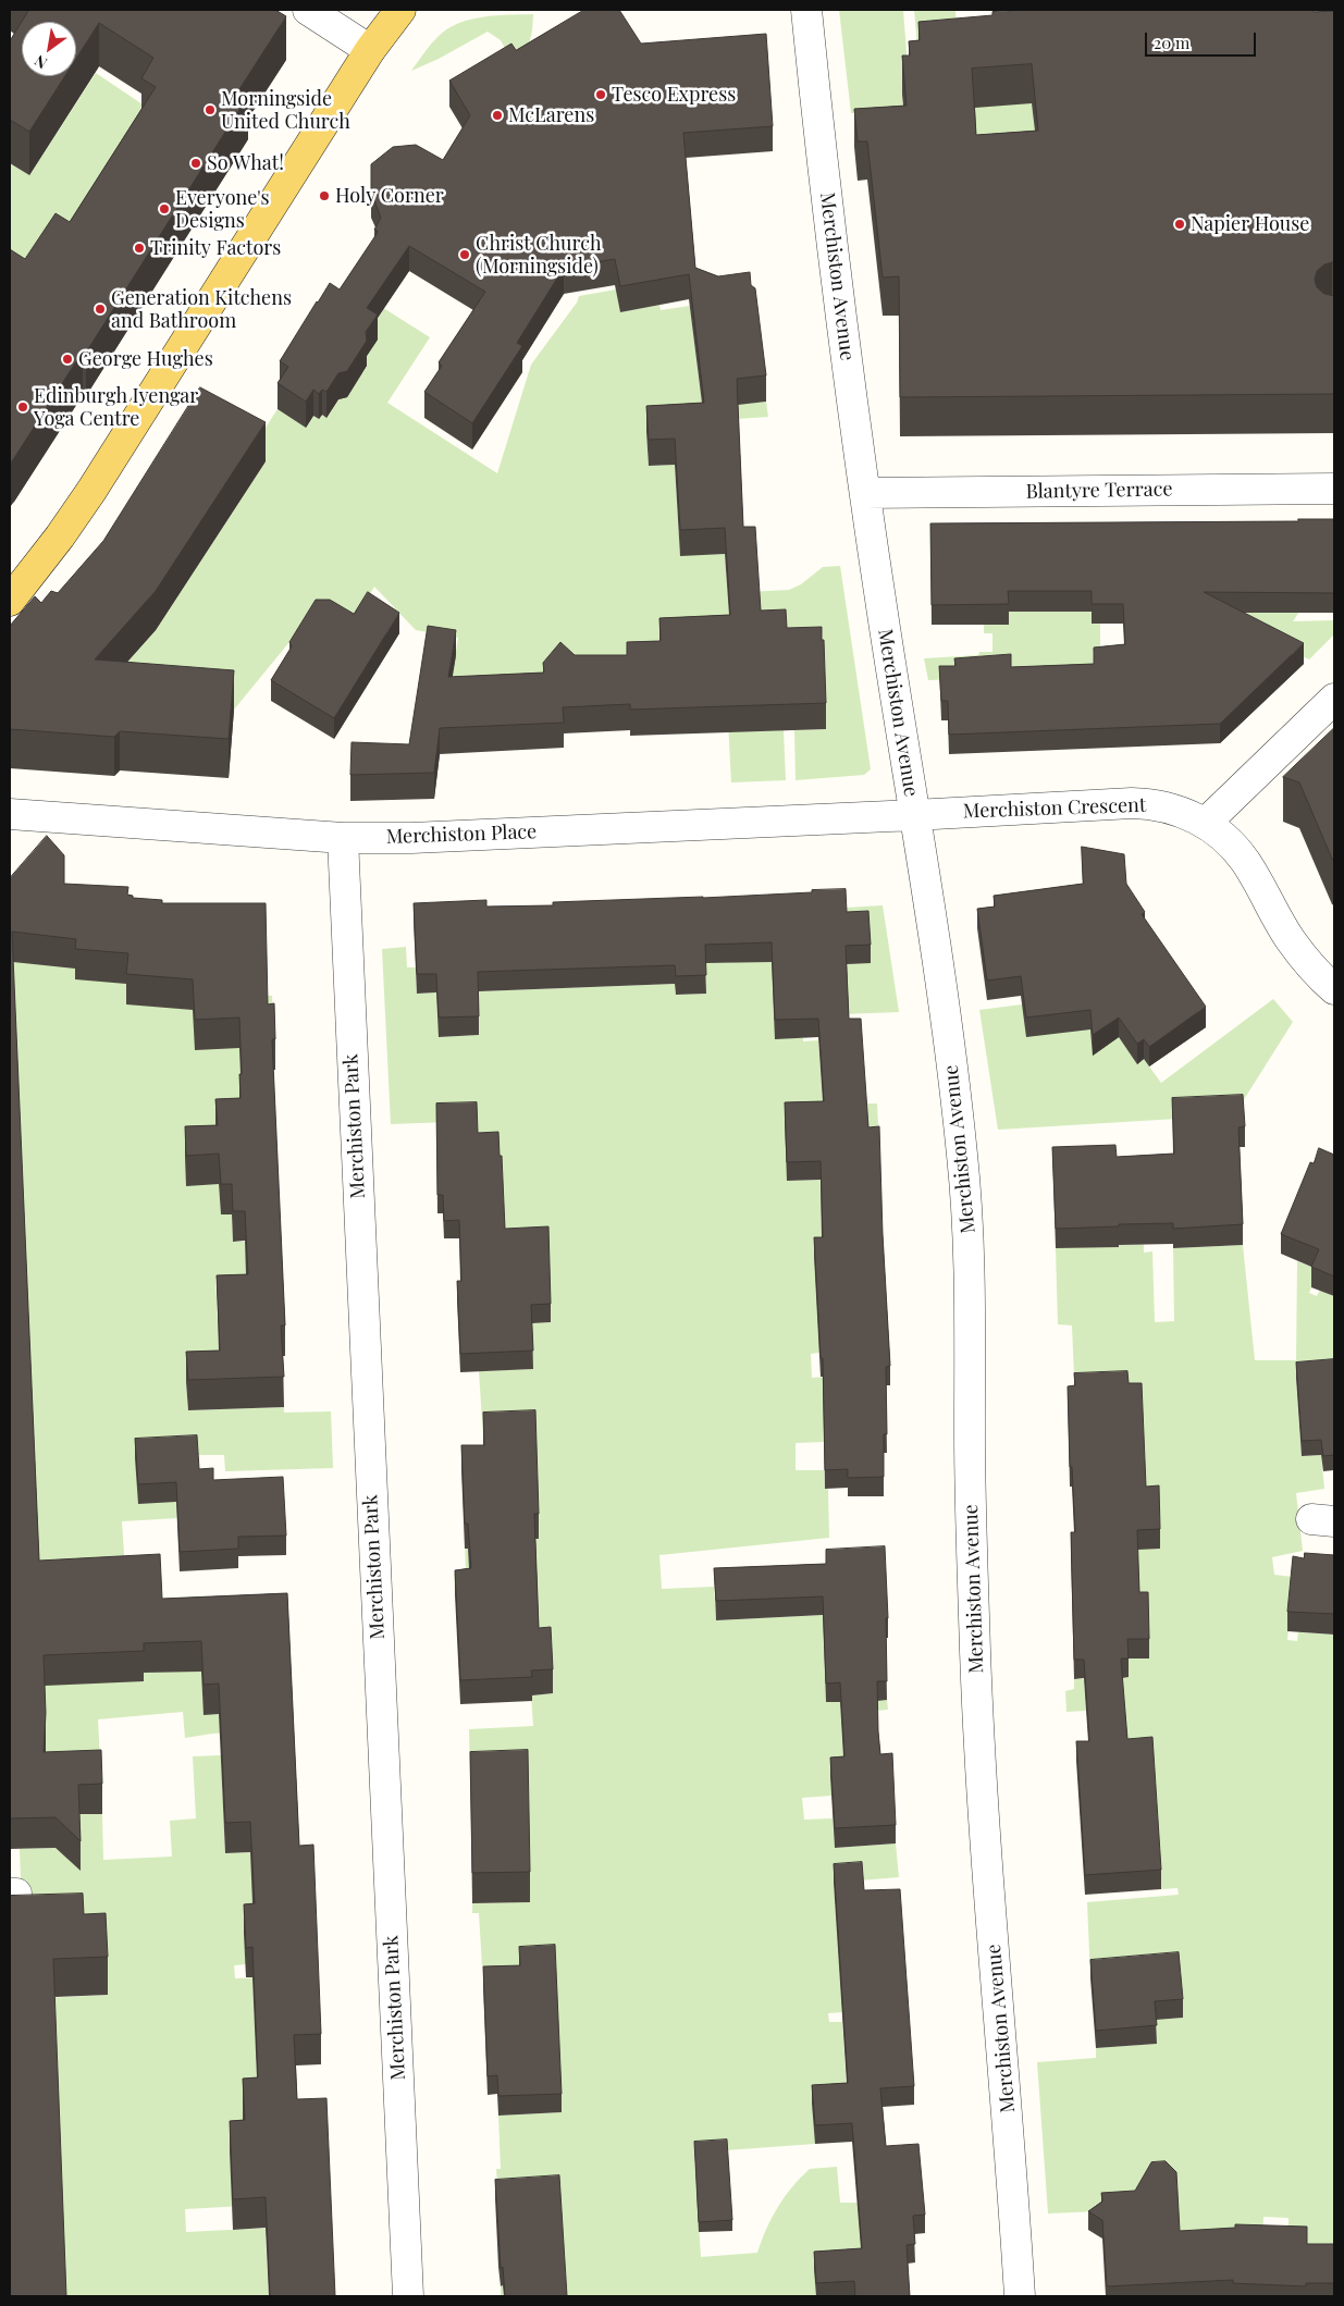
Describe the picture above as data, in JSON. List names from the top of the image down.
{
  "streets": {
    "street": [
      "Merchiston Avenue",
      "Blantyre Terrace",
      "Merchiston Crescent",
      "Merchiston Place",
      "Merchiston Park"
    ]
  },
  "crossings": [
    ["Merchiston Avenue", "Blantyre Terrace"],
    ["Merchiston Avenue", "Merchiston Crescent"],
    ["Merchiston Avenue", "Merchiston Place"],
    ["Merchiston Crescent", "Merchiston Place"],
    ["Merchiston Place", "Merchiston Park"]
  ],
  "places": [
    "Tesco Express",
    "Morningside United Church",
    "McLarens",
    "So What!",
    "Holy Corner",
    "Everyone's Designs",
    "Napier House",
    "Trinity Factors",
    "Christ Church (Morningside)",
    "Generation Kitchens and Bathroom",
    "George Hughes",
    "Edinburgh Iyengar Yoga Centre"
  ],
  "scale_bar": "20 m",
  "north": "bottom left"
}
